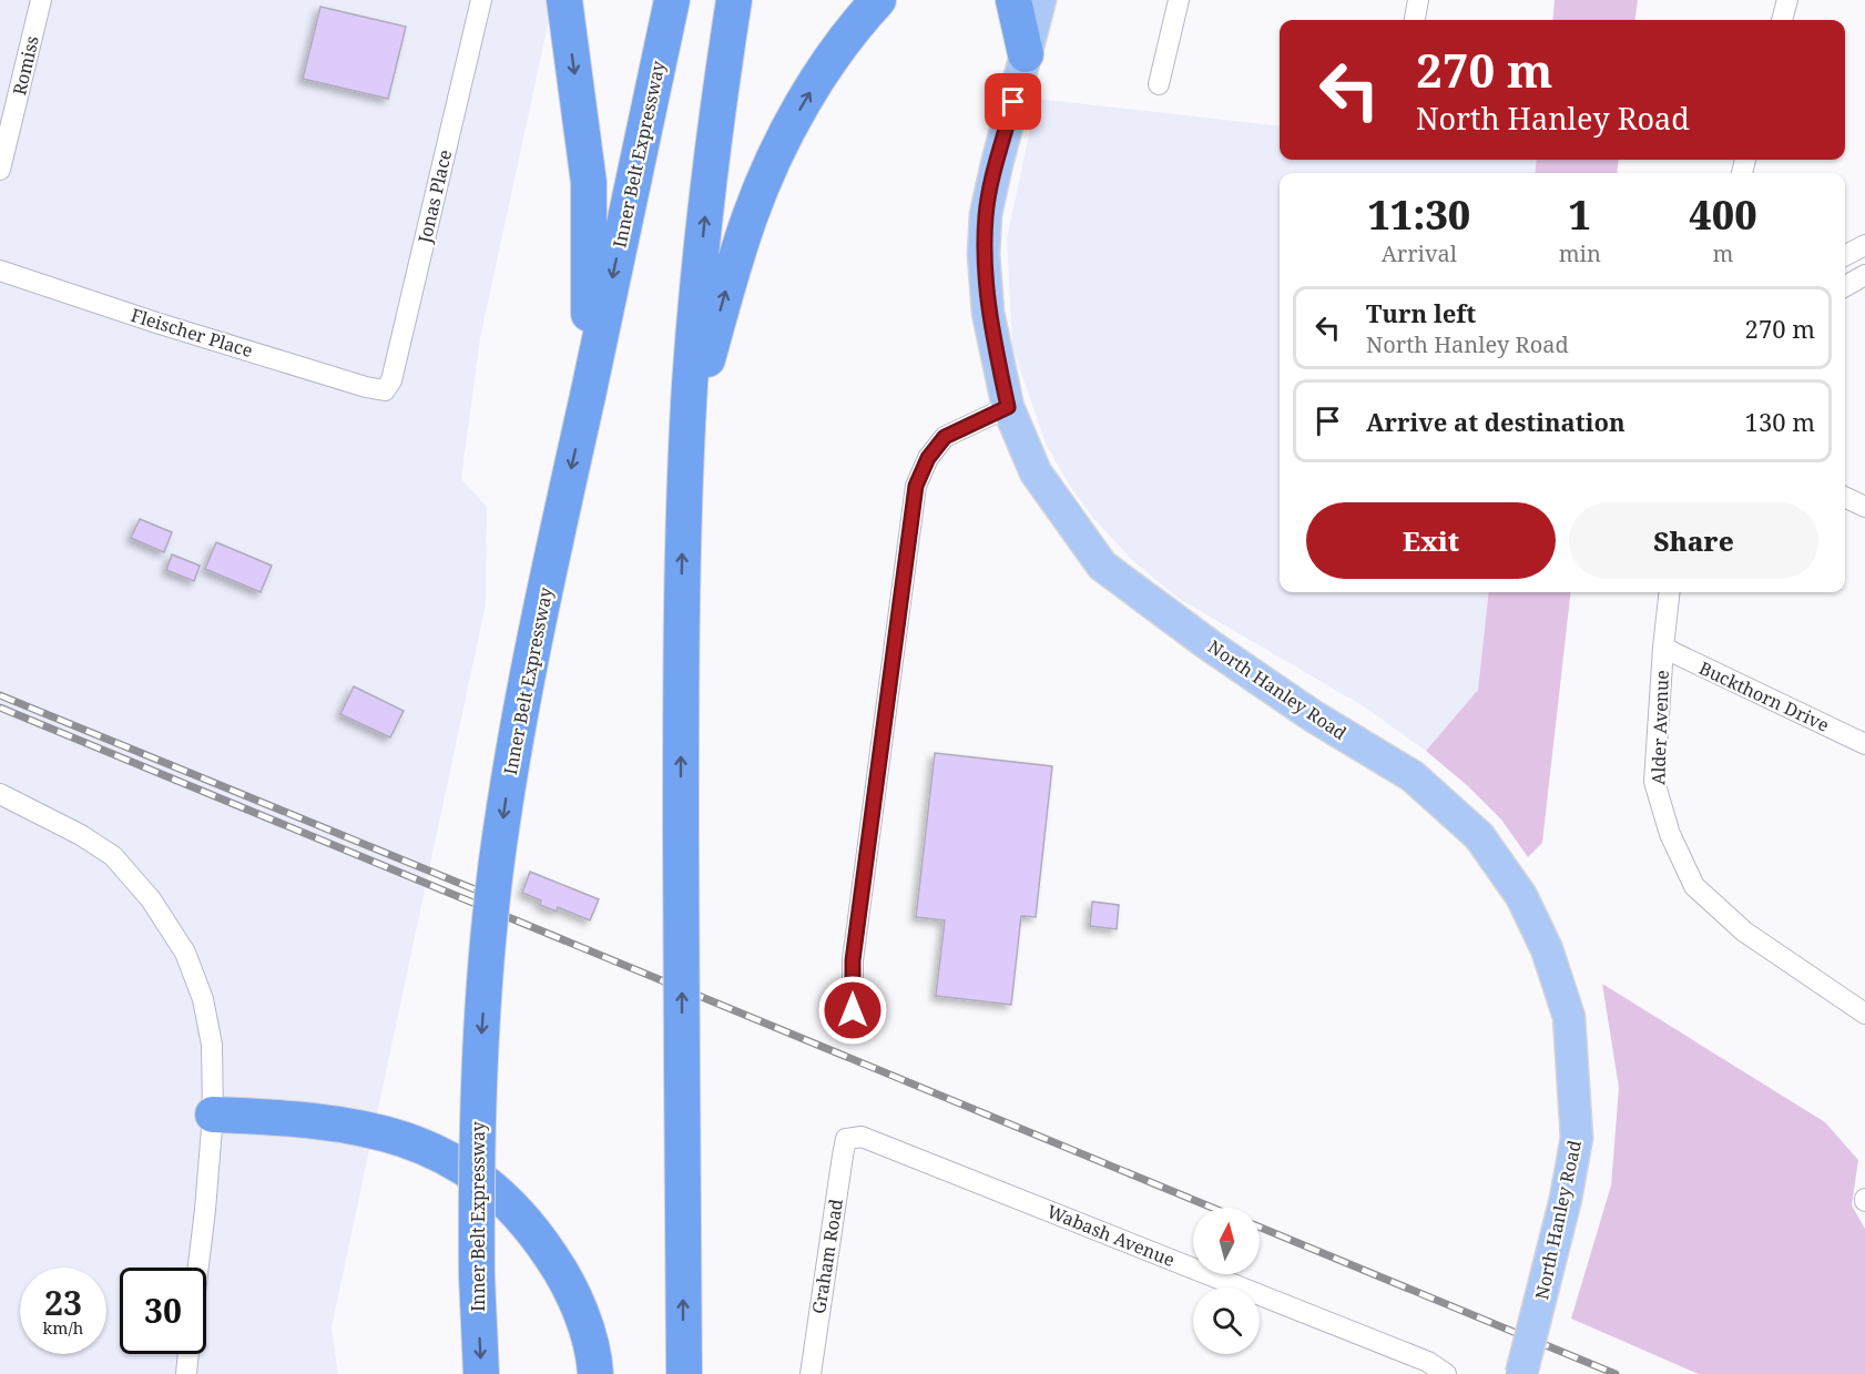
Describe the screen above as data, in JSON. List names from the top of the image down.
{
  "streets": {
    "highway": ["Inner Belt Expressway"],
    "main road": ["North Hanley Road"],
    "street": [
      "Romiss",
      "Jonas Place",
      "Fleischer Place",
      "Buckthorn Drive",
      "Alder Avenue",
      "Wabash Avenue",
      "Graham Road"
    ]
  },
  "crossings": [
    ["Jonas Place", "Fleischer Place"],
    ["Buckthorn Drive", "Alder Avenue"],
    ["Wabash Avenue", "Graham Road"]
  ],
  "north": "top",
  "page": {
    "turn": ["270 m", "North Hanley Road"],
    "eta": [
      "11:30",
      "Arrival",
      "1",
      "min",
      "400",
      "m"
    ],
    "list": [
      {
        "name": "Turn left",
        "note": "North Hanley Road",
        "value": "270 m"
      },
      {
        "name": "Arrive at destination",
        "value": "130 m"
      }
    ],
    "buttons": ["Exit", "Share"],
    "speed": "23 km/h",
    "limit": "30"
  }
}
